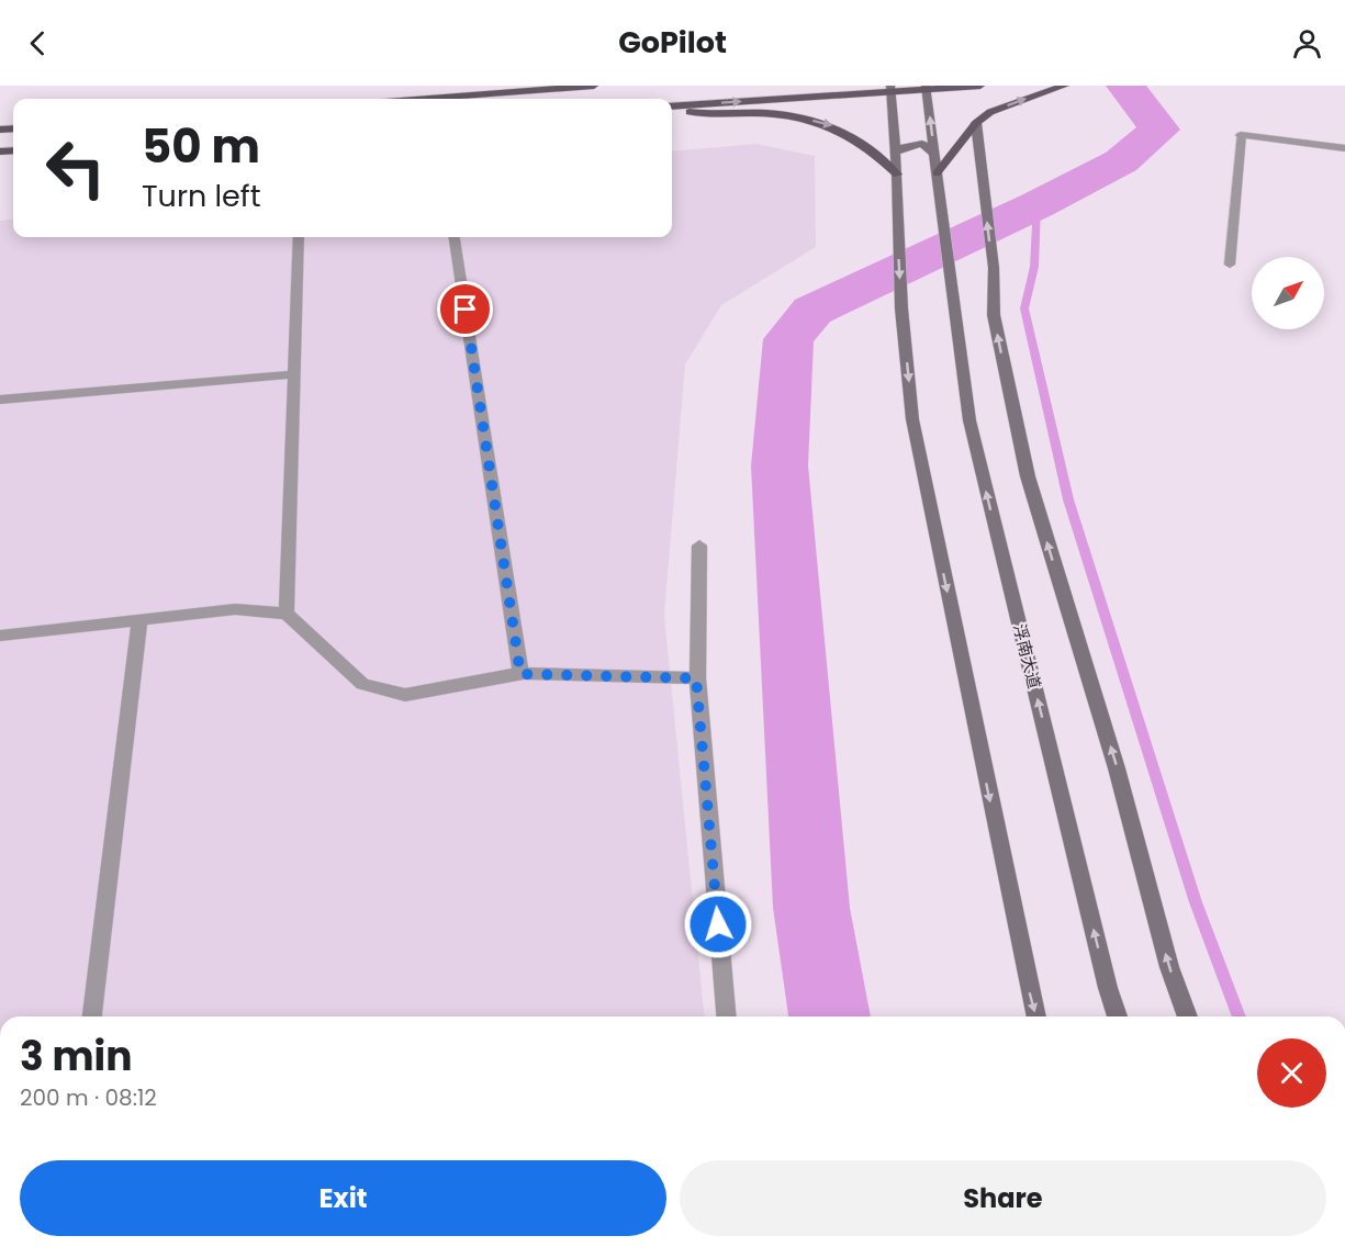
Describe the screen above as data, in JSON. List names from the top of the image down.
{
  "streets": {
    "street": ["浮南大道"]
  },
  "north": "top right",
  "page": {
    "header": "GoPilot",
    "turn": ["50 m", "Turn left"],
    "heading": ["3 min", "200 m · 08:12"],
    "buttons": ["Exit", "Share"]
  }
}
